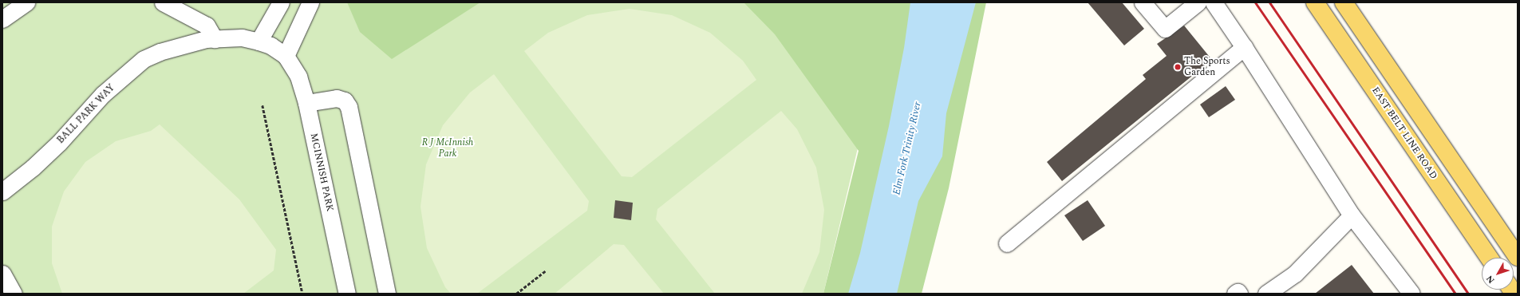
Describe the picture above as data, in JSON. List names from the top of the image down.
{
  "streets": {
    "main road": ["EAST BELT LINE ROAD"],
    "street": ["BALL PARK WAY", "MCINNISH PARK"]
  },
  "crossings": [
    ["BALL PARK WAY", "MCINNISH PARK"]
  ],
  "water": ["Elm Fork Trinity River"],
  "parks": ["R J McInnish Park"],
  "places": ["The Sports Garden"],
  "north": "bottom left"
}
